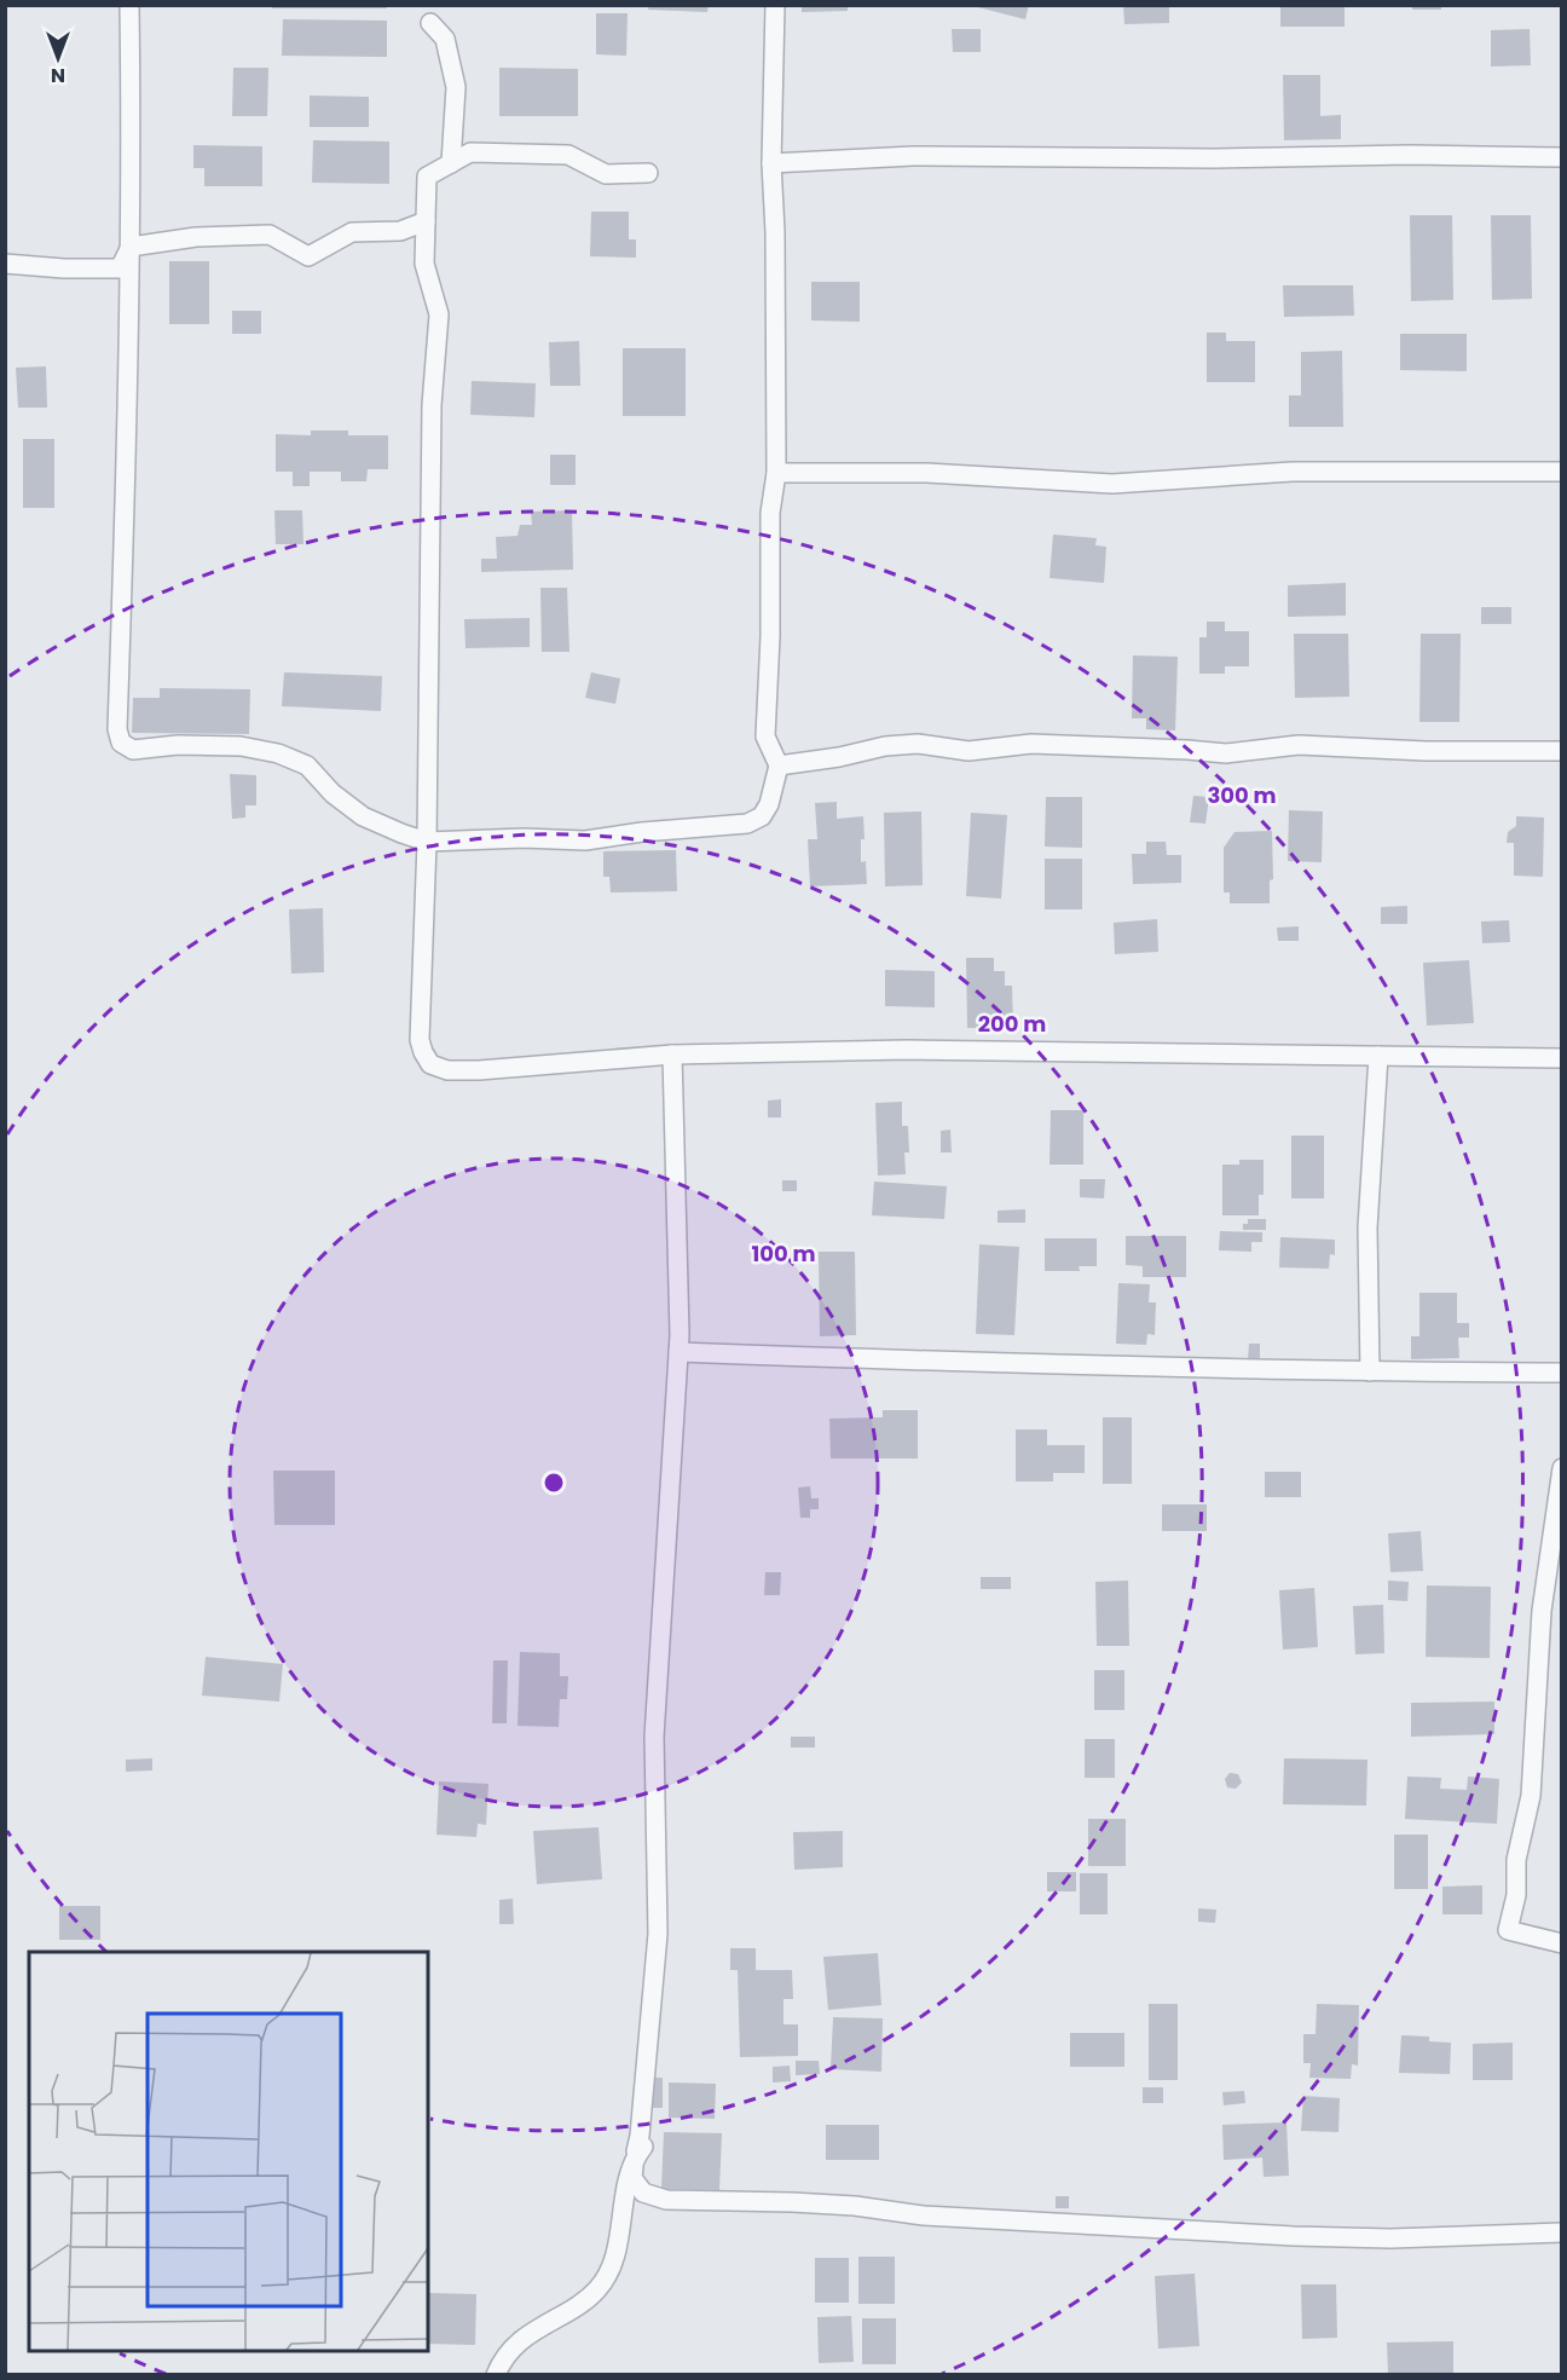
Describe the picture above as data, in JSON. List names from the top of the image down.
{
  "north": "bottom",
  "rings": ["300 m", "200 m", "100 m"]
}
